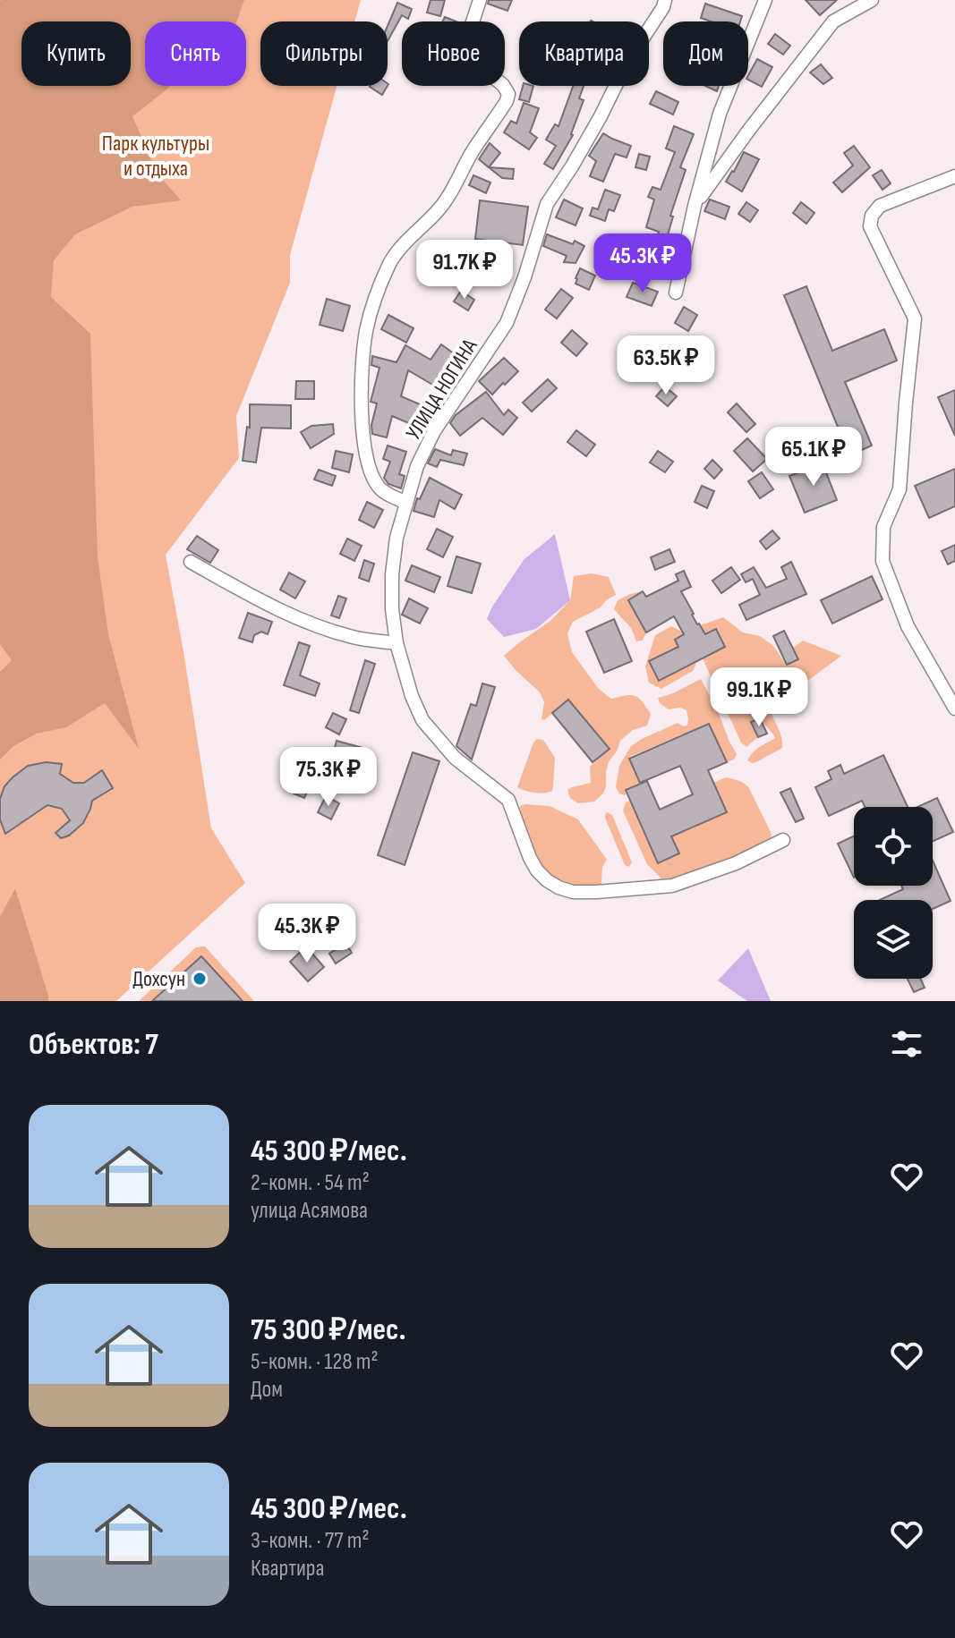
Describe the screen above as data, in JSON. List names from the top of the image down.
{
  "streets": {
    "street": ["УЛИЦА НОГИНА"]
  },
  "parks": ["Парк культуры и отдыха"],
  "places": ["Дохсун"],
  "page": {
    "chip": [
      "Купить",
      "Снять",
      "Фильтры",
      "Новое",
      "Квартира",
      "Дом"
    ],
    "price": [
      "45.3K ₽",
      "91.7K ₽",
      "63.5K ₽",
      "65.1K ₽",
      "99.1K ₽",
      "75.3K ₽",
      "45.3K ₽"
    ],
    "heading": "Объектов: 7",
    "list": [
      {
        "name": "45 300 ₽/мес.",
        "note": "2-комн. · 54 m² · улица Асямова"
      },
      {
        "name": "75 300 ₽/мес.",
        "note": "5-комн. · 128 m² · Дом"
      },
      {
        "name": "45 300 ₽/мес.",
        "note": "3-комн. · 77 m² · Квартира"
      }
    ]
  }
}
